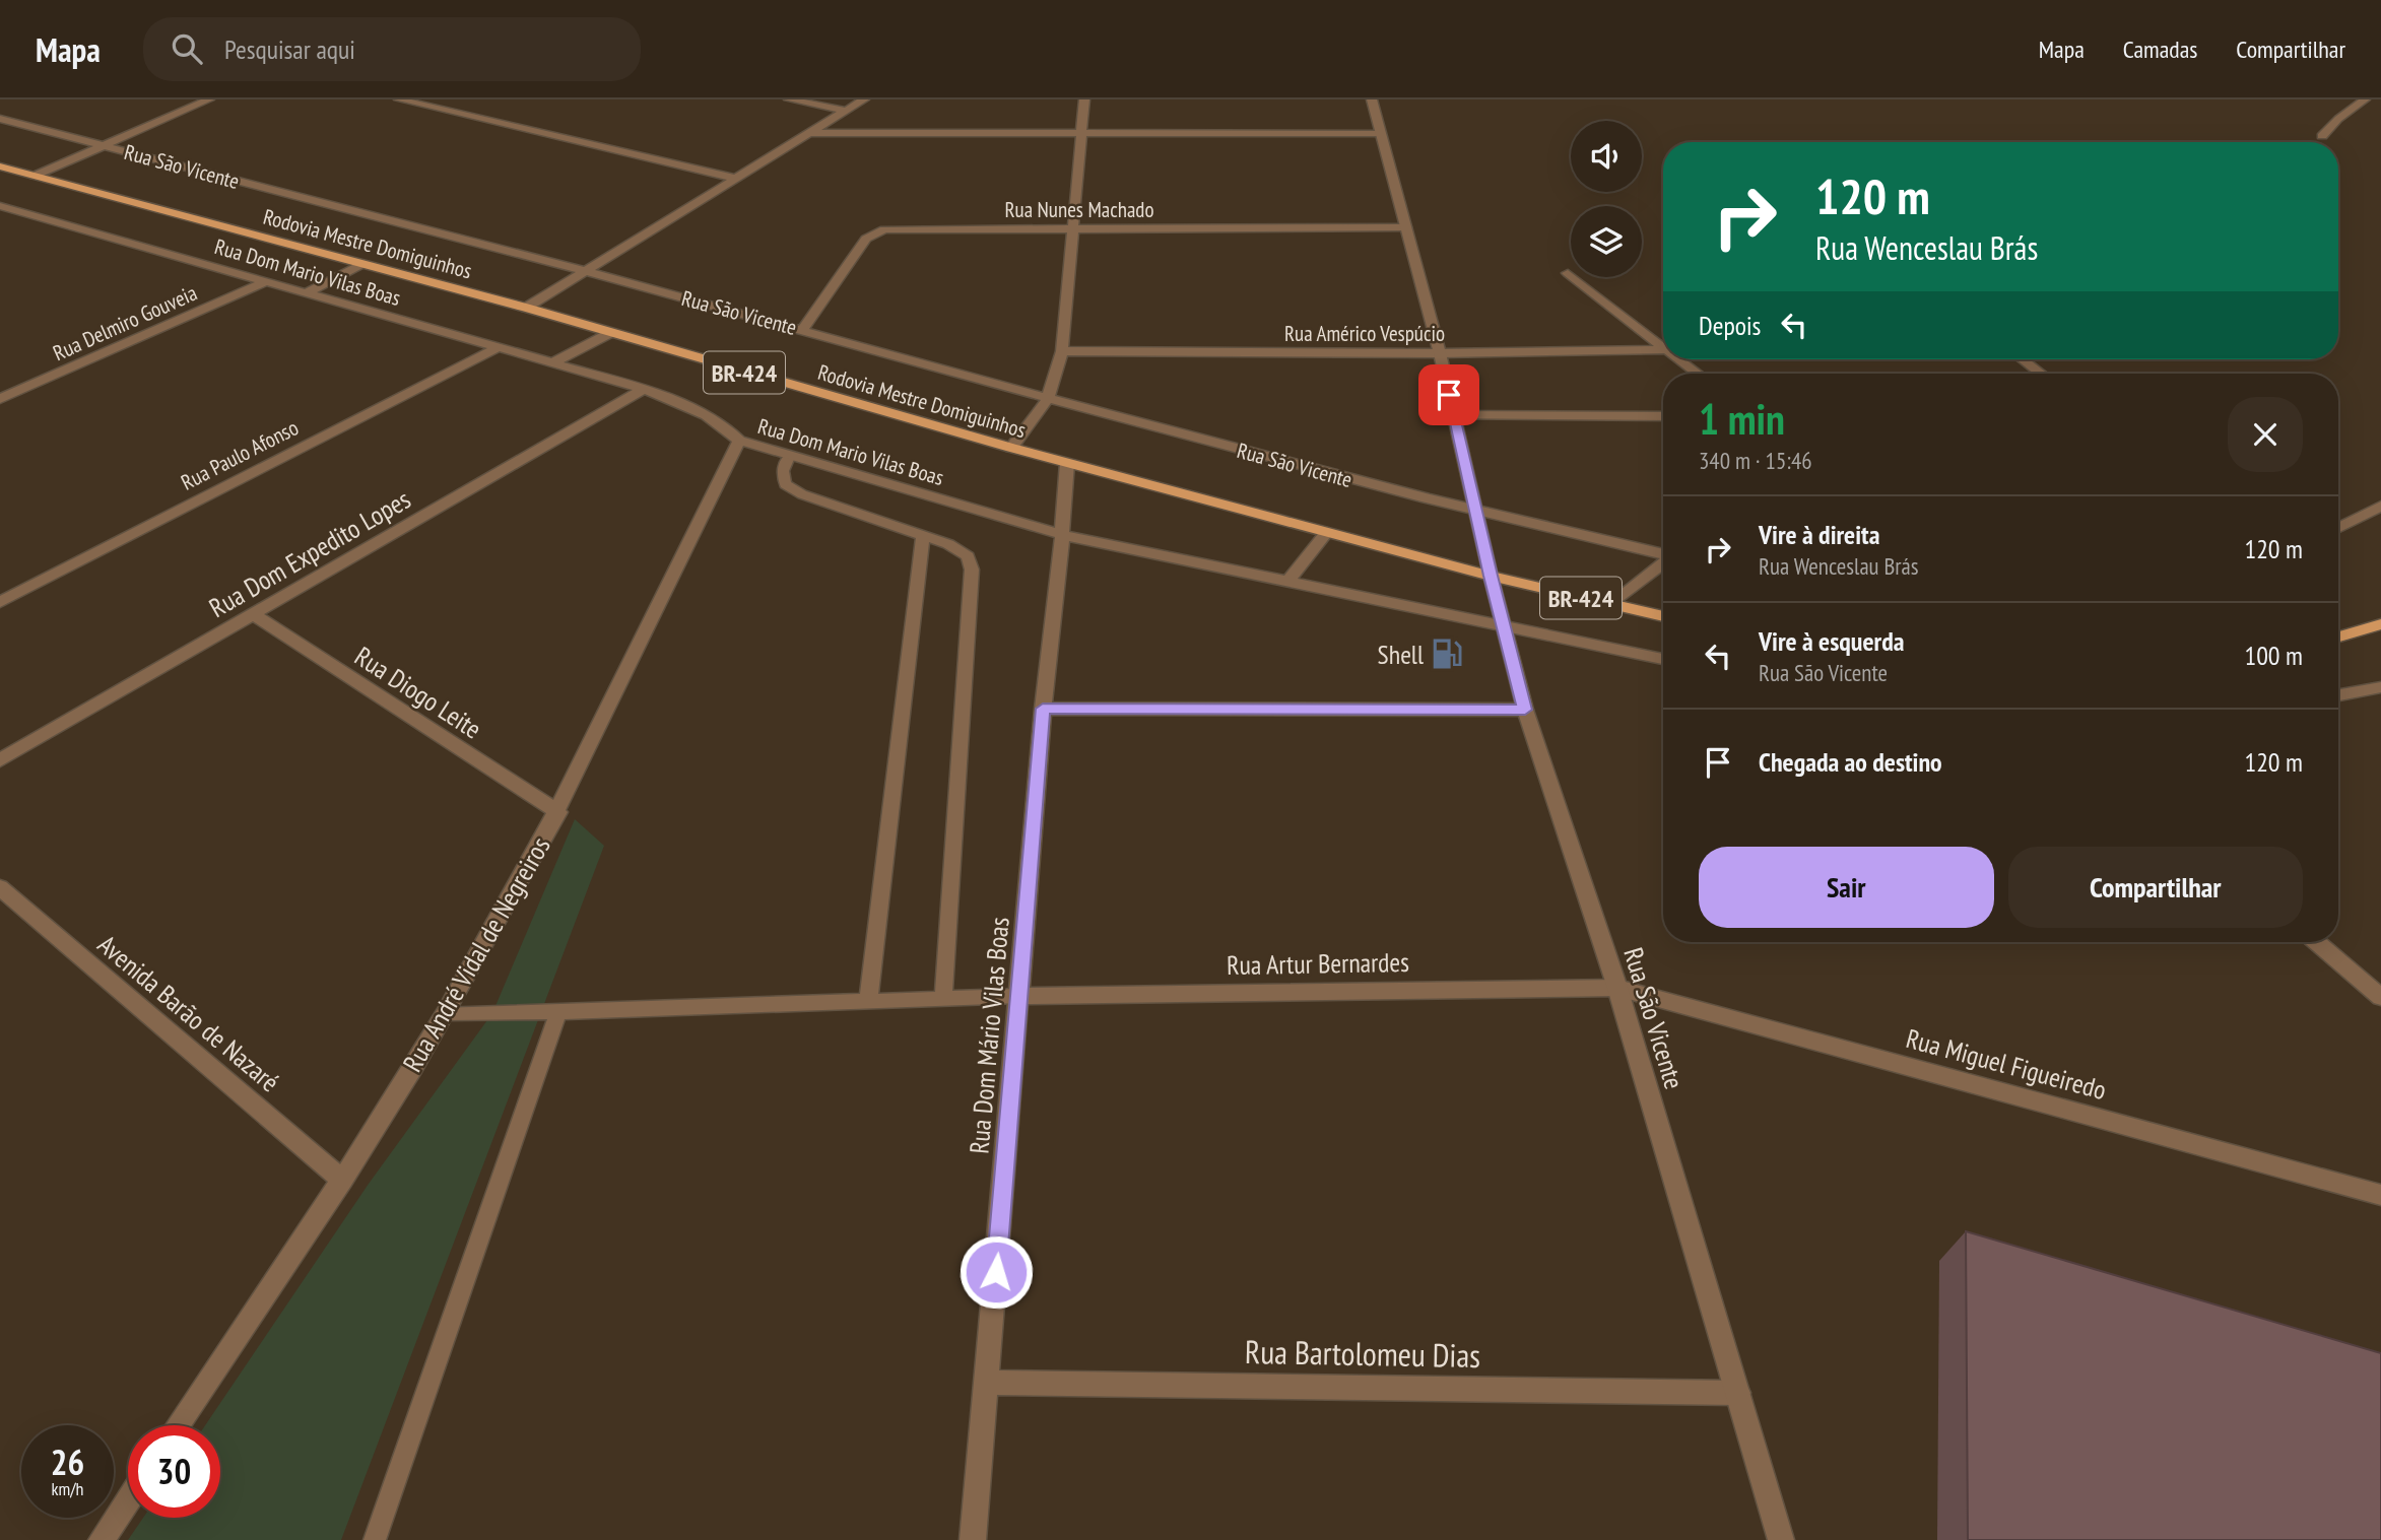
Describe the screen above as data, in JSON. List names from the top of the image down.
{
  "streets": {
    "main road": ["Rodovia Mestre Domiguinhos", "BR-424"],
    "street": [
      "Rua São Vicente",
      "Rua Nunes Machado",
      "Rua Dom Mario Vilas Boas",
      "Rua Delmiro Gouveia",
      "Rua Américo Vespúcio",
      "Rua Paulo Afonso",
      "Rua Dom Expedito Lopes",
      "Rua Diogo Leite",
      "Rua André Vidal de Negreiros",
      "Rua Artur Bernardes",
      "Avenida Barão de Nazaré",
      "Rua Dom Mário Vilas Boas",
      "Rua Miguel Figueiredo",
      "Rua Bartolomeu Dias"
    ]
  },
  "crossings": [
    ["Rua São Vicente", "Rua Nunes Machado"],
    ["Rua São Vicente", "Rodovia Mestre Domiguinhos"],
    ["Rua São Vicente", "Rua Dom Mario Vilas Boas"],
    ["Rua São Vicente", "Rua Américo Vespúcio"],
    ["Rua São Vicente", "Rua Artur Bernardes"],
    ["Rua São Vicente", "Rua Miguel Figueiredo"],
    ["Rua São Vicente", "Rua Bartolomeu Dias"],
    ["Rodovia Mestre Domiguinhos", "Rua Dom Mário Vilas Boas"],
    ["Rua Dom Mario Vilas Boas", "Rua Delmiro Gouveia"],
    ["Rua Dom Mario Vilas Boas", "Rua Paulo Afonso"],
    ["Rua Dom Mario Vilas Boas", "Rua Dom Expedito Lopes"],
    ["Rua Dom Mario Vilas Boas", "Rua André Vidal de Negreiros"],
    ["Rua Dom Mario Vilas Boas", "Rua Dom Mário Vilas Boas"],
    ["Rua Dom Expedito Lopes", "Rua Diogo Leite"],
    ["Rua Diogo Leite", "Rua André Vidal de Negreiros"],
    ["Rua André Vidal de Negreiros", "Avenida Barão de Nazaré"],
    ["Rua Artur Bernardes", "Rua Dom Mário Vilas Boas"],
    ["Rua Artur Bernardes", "Rua Miguel Figueiredo"],
    ["Rua Dom Mário Vilas Boas", "Rua Bartolomeu Dias"]
  ],
  "places": {
    "fuel station": ["Shell"]
  },
  "page": {
    "header": "Mapa",
    "search": "Pesquisar aqui",
    "nav": ["Mapa", "Camadas", "Compartilhar"],
    "turn": ["120 m", "Rua Wenceslau Brás"],
    "then": "Depois",
    "heading": ["1 min", "340 m · 15:46"],
    "list": [
      {
        "name": "Vire à direita",
        "note": "Rua Wenceslau Brás",
        "value": "120 m"
      },
      {
        "name": "Vire à esquerda",
        "note": "Rua São Vicente",
        "value": "100 m"
      },
      {
        "name": "Chegada ao destino",
        "value": "120 m"
      }
    ],
    "buttons": ["Sair", "Compartilhar"],
    "speed": "26 km/h",
    "limit": "30"
  }
}
